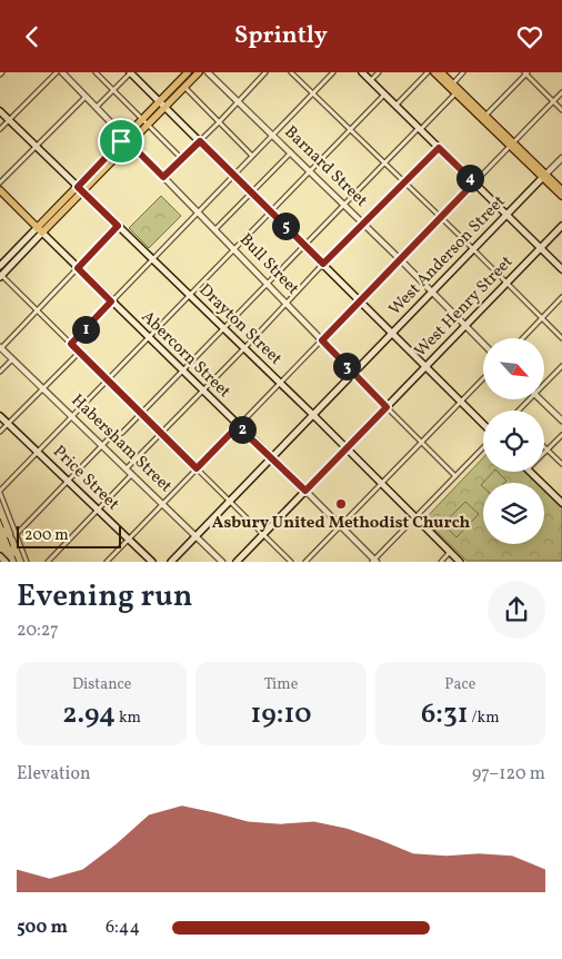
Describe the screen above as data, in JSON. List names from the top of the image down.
{
  "streets": {
    "main road": [
      "West Anderson Street",
      "West Henry Street",
      "Drayton Street",
      "Abercorn Street",
      "Price Street"
    ],
    "street": ["Barnard Street", "Bull Street", "Habersham Street"]
  },
  "crossings": [
    ["Barnard Street", "West Anderson Street"],
    ["Barnard Street", "West Henry Street"],
    ["West Anderson Street", "Bull Street"],
    ["West Anderson Street", "Drayton Street"],
    ["West Anderson Street", "Abercorn Street"],
    ["West Anderson Street", "Habersham Street"],
    ["Bull Street", "West Henry Street"],
    ["West Henry Street", "Drayton Street"],
    ["West Henry Street", "Abercorn Street"]
  ],
  "places": ["Asbury United Methodist Church"],
  "scale_bar": "200 m",
  "north": "bottom right",
  "page": {
    "header": "Sprintly",
    "pins": [
      "4",
      "5",
      "1",
      "3",
      "2"
    ],
    "scale": "200 m",
    "heading": ["Evening run", "20:27"],
    "stats": [
      ["Distance", "2.94 km"],
      ["Time", "19:10"],
      ["Pace", "6:31 /km"]
    ],
    "chart": ["Elevation", "97–120 m"],
    "list": [
      {
        "name": "500 m",
        "note": "6:44"
      }
    ]
  }
}
